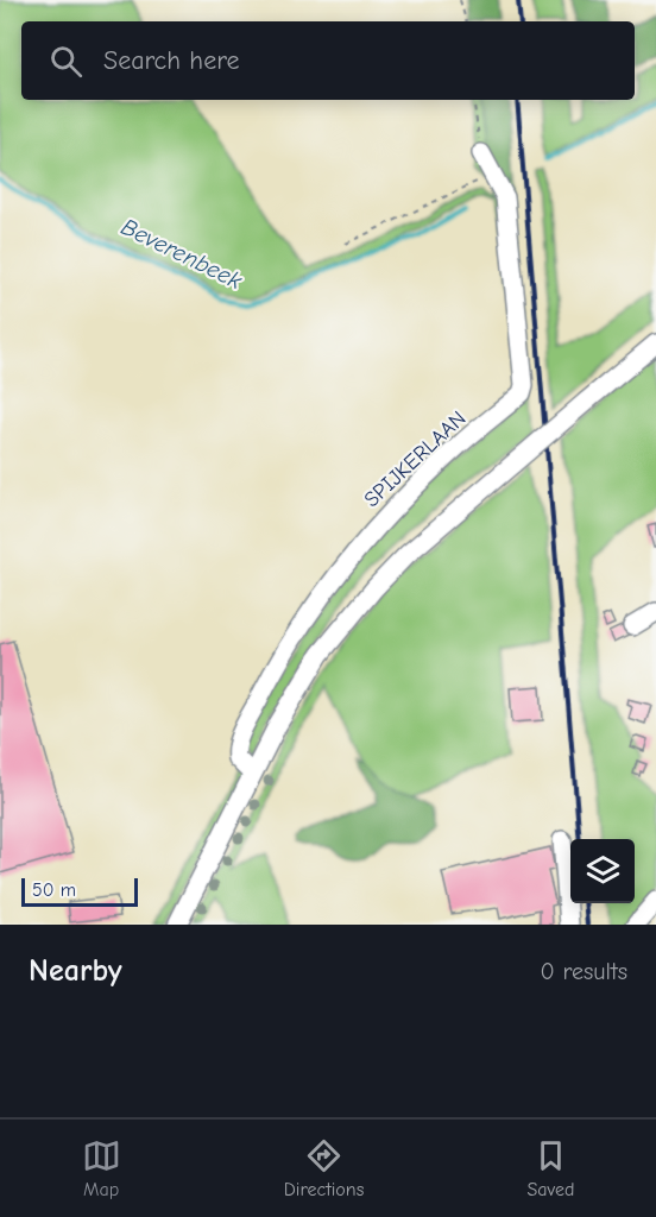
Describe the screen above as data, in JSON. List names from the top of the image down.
{
  "streets": {
    "street": ["SPIJKERLAAN"]
  },
  "water": ["Beverenbeek"],
  "scale_bar": "50 m",
  "page": {
    "search": "Search here",
    "scale": "50 m",
    "heading": ["Nearby", "0 results"],
    "nav": ["Map", "Directions", "Saved"]
  }
}
